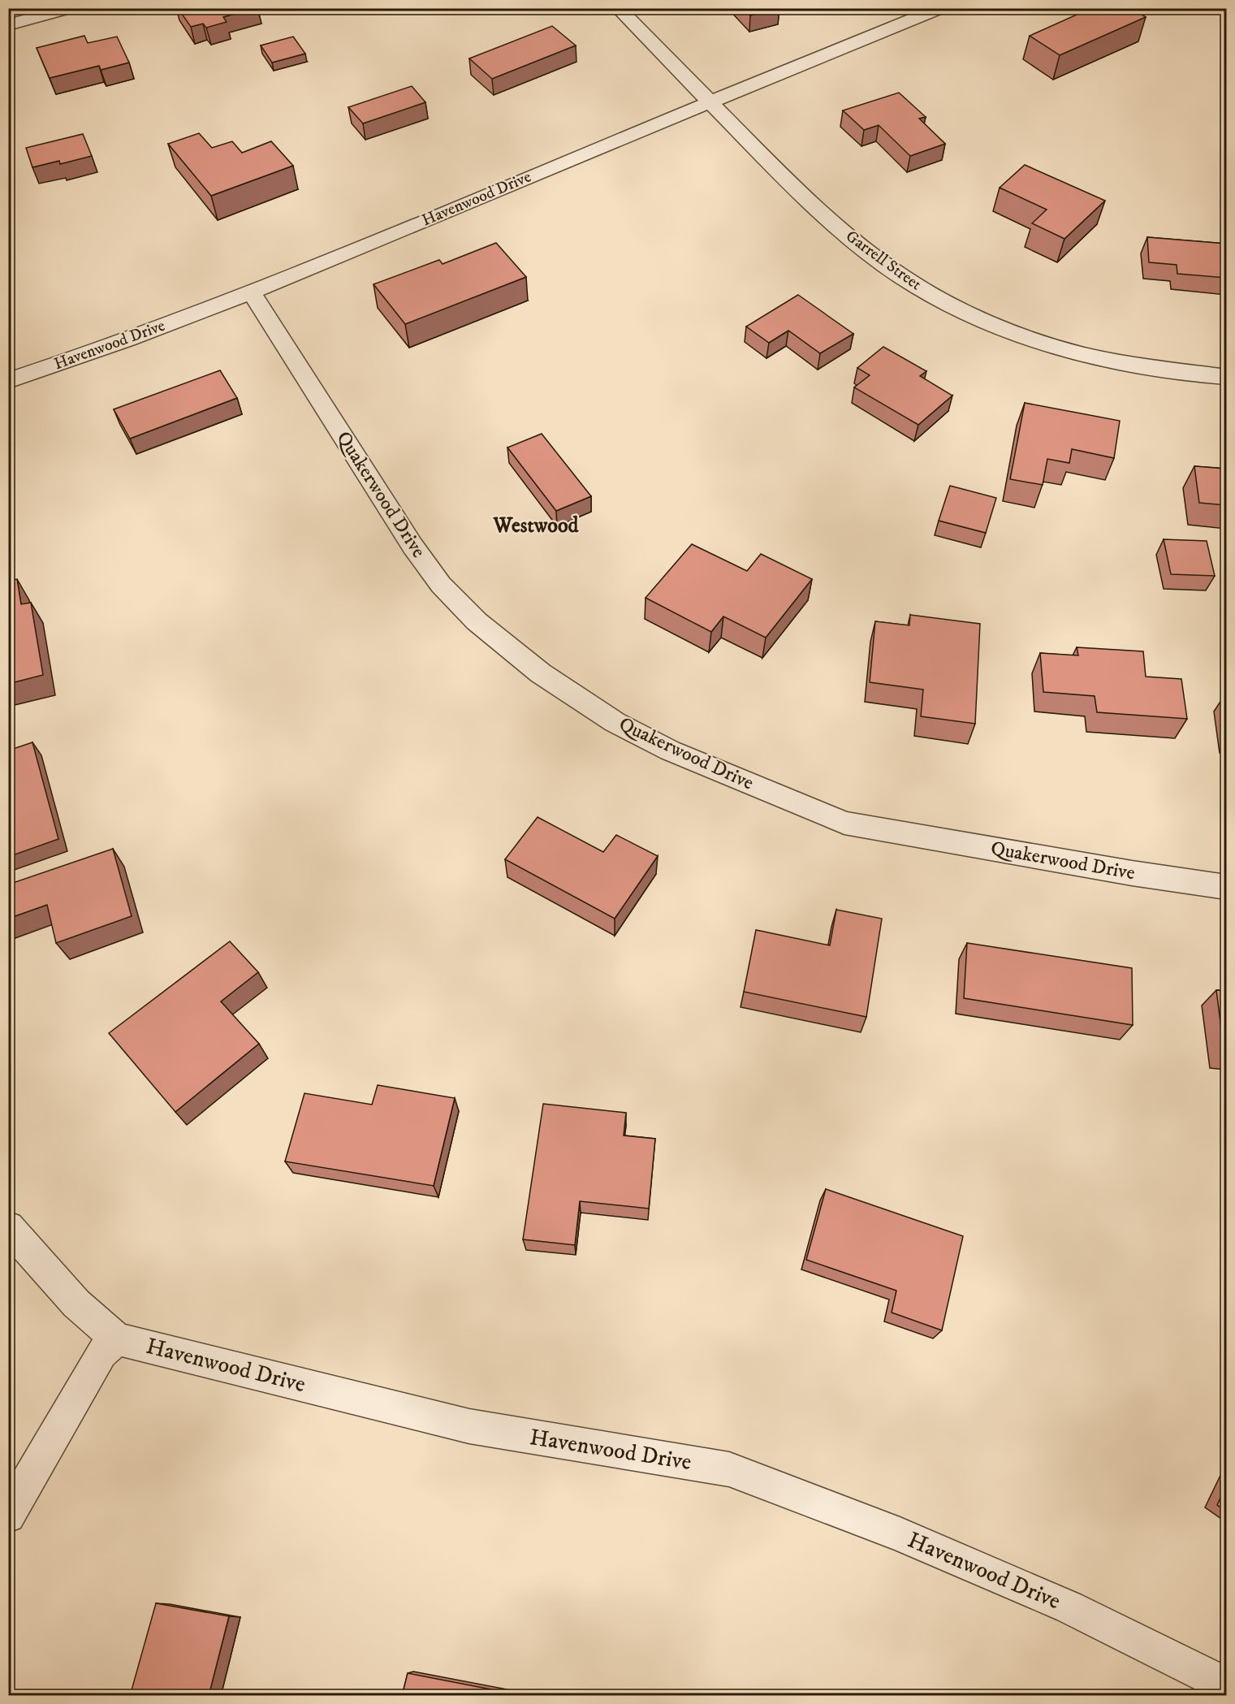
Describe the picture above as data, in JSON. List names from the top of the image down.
{
  "streets": {
    "street": ["Havenwood Drive", "Garrell Street", "Quakerwood Drive"]
  },
  "crossings": [
    ["Havenwood Drive", "Garrell Street"],
    ["Havenwood Drive", "Quakerwood Drive"]
  ],
  "districts": ["Westwood"]
}
